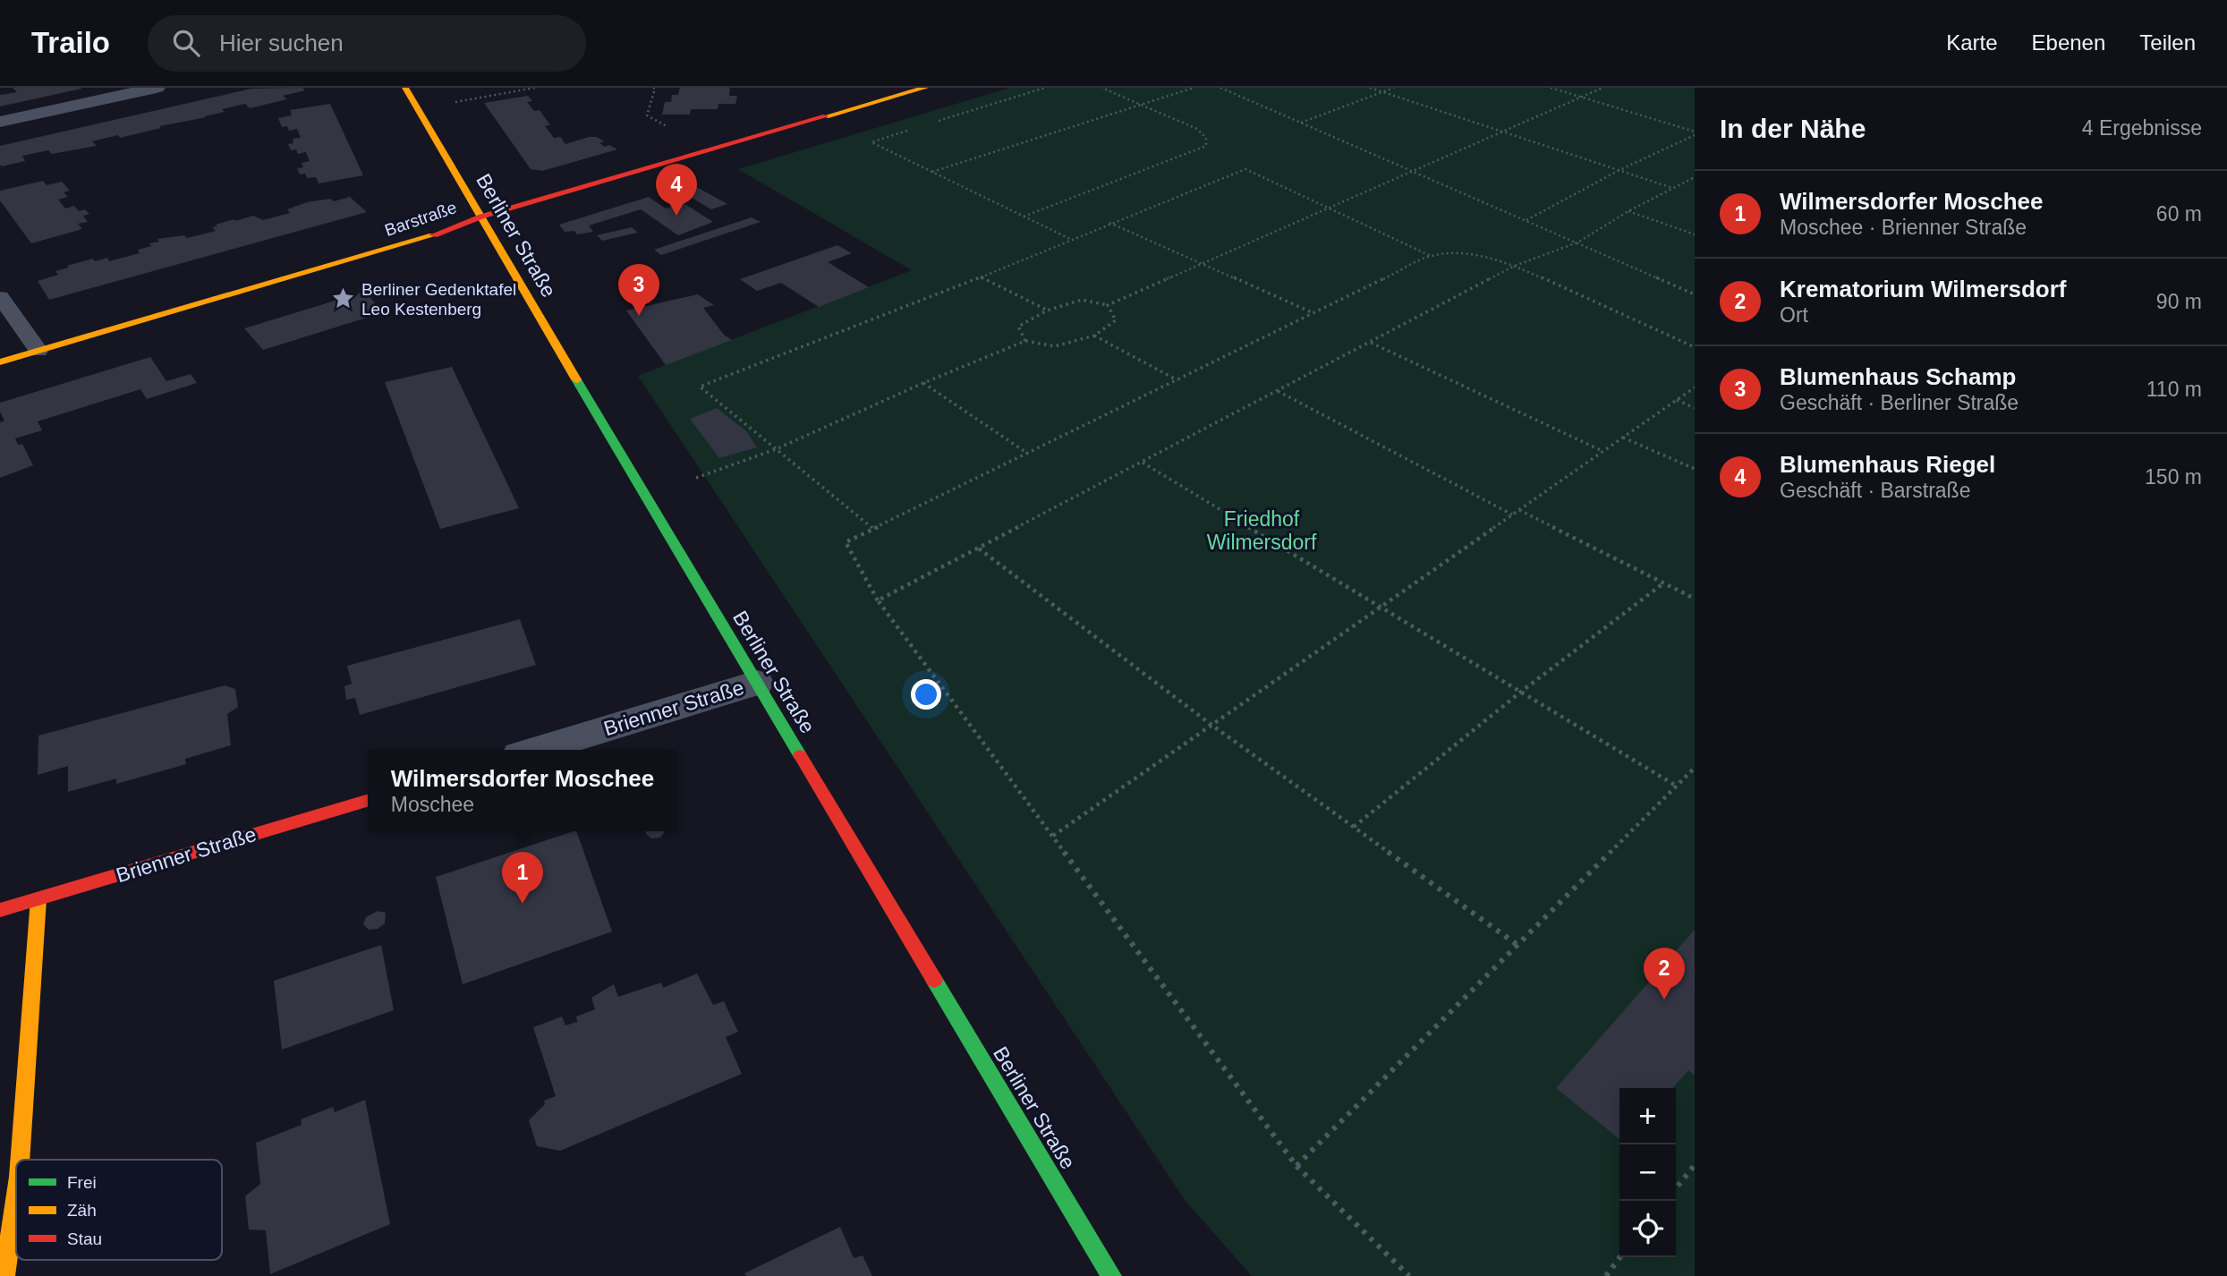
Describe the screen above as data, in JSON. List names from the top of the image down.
{
  "streets": {
    "street": ["Barstraße", "Berliner Straße", "Brienner Straße"]
  },
  "crossings": [
    ["Barstraße", "Berliner Straße"],
    ["Berliner Straße", "Brienner Straße"]
  ],
  "parks": ["Friedhof Wilmersdorf"],
  "places": {
    "place": ["Berliner Gedenktafel Leo Kestenberg"]
  },
  "legend": ["Frei", "Zäh", "Stau"],
  "page": {
    "header": "Trailo",
    "search": "Hier suchen",
    "nav": ["Karte", "Ebenen", "Teilen"],
    "heading": ["In der Nähe", "4 Ergebnisse"],
    "pins": [
      "4",
      "3",
      "1",
      "2"
    ],
    "list": [
      {
        "mark": "1",
        "name": "Wilmersdorfer Moschee",
        "note": "Moschee · Brienner Straße",
        "value": "60 m"
      },
      {
        "mark": "2",
        "name": "Krematorium Wilmersdorf",
        "note": "Ort",
        "value": "90 m"
      },
      {
        "mark": "3",
        "name": "Blumenhaus Schamp",
        "note": "Geschäft · Berliner Straße",
        "value": "110 m"
      },
      {
        "mark": "4",
        "name": "Blumenhaus Riegel",
        "note": "Geschäft · Barstraße",
        "value": "150 m"
      }
    ],
    "popup": ["Wilmersdorfer Moschee", "Moschee"],
    "map_buttons": ["+", "−"]
  }
}
